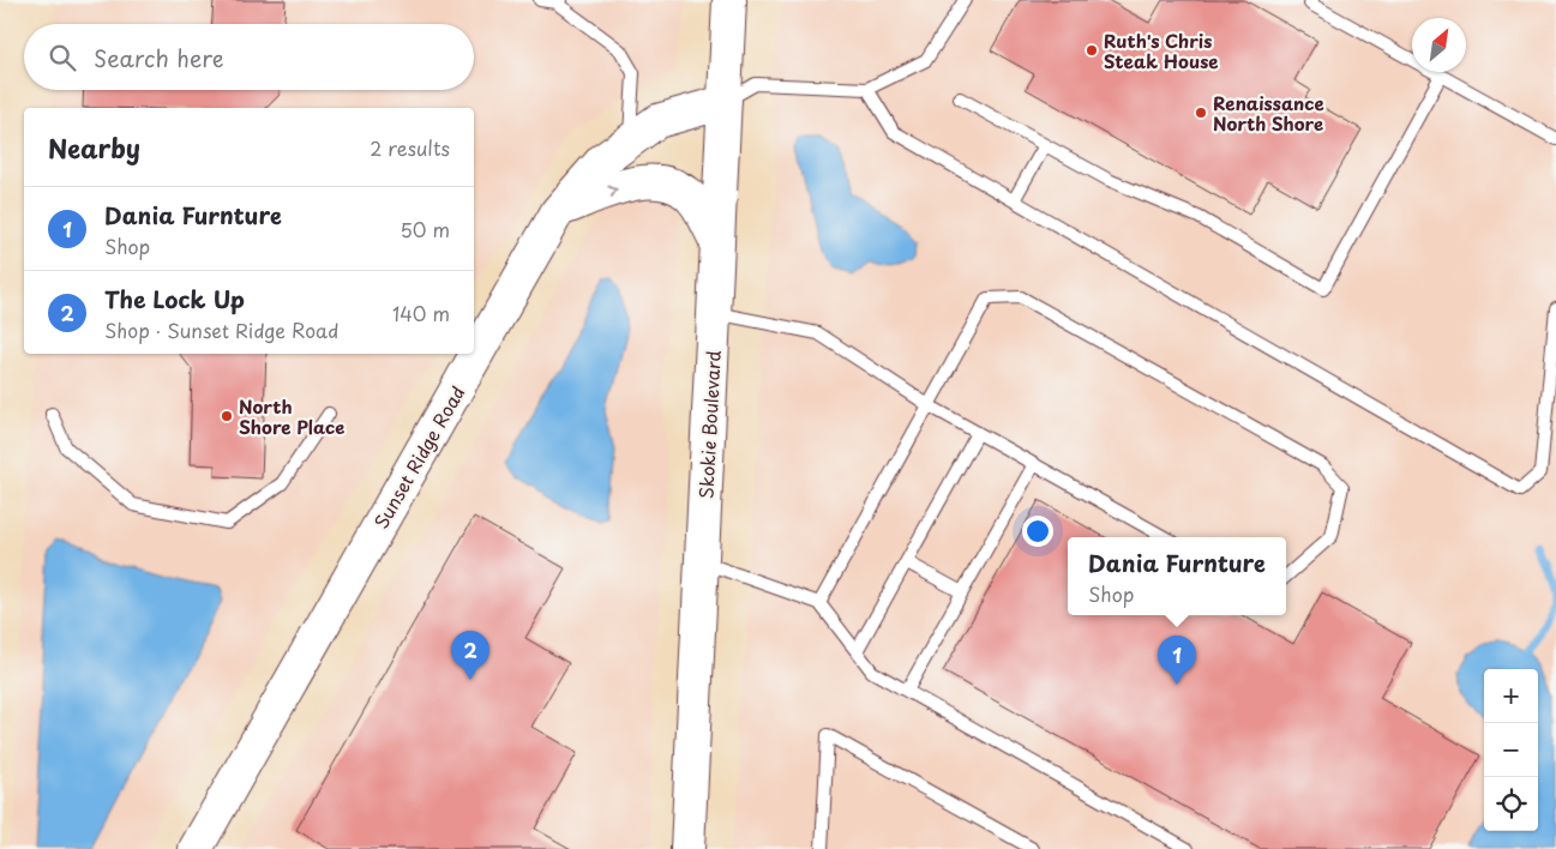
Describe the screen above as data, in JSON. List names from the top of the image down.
{
  "streets": {
    "main road": ["Skokie Boulevard", "Sunset Ridge Road"]
  },
  "crossings": [
    ["Skokie Boulevard", "Sunset Ridge Road"]
  ],
  "places": ["Ruth's Chris Steak House", "Renaissance North Shore", "North Shore Place"],
  "north": "top right",
  "page": {
    "search": "Search here",
    "heading": ["Nearby", "2 results"],
    "list": [
      {
        "mark": "1",
        "name": "Dania Furnture",
        "note": "Shop",
        "value": "50 m"
      },
      {
        "mark": "2",
        "name": "The Lock Up",
        "note": "Shop · Sunset Ridge Road",
        "value": "140 m"
      }
    ],
    "popup": ["Dania Furnture", "Shop"],
    "pins": ["2", "1"],
    "map_buttons": ["+", "−"]
  }
}
